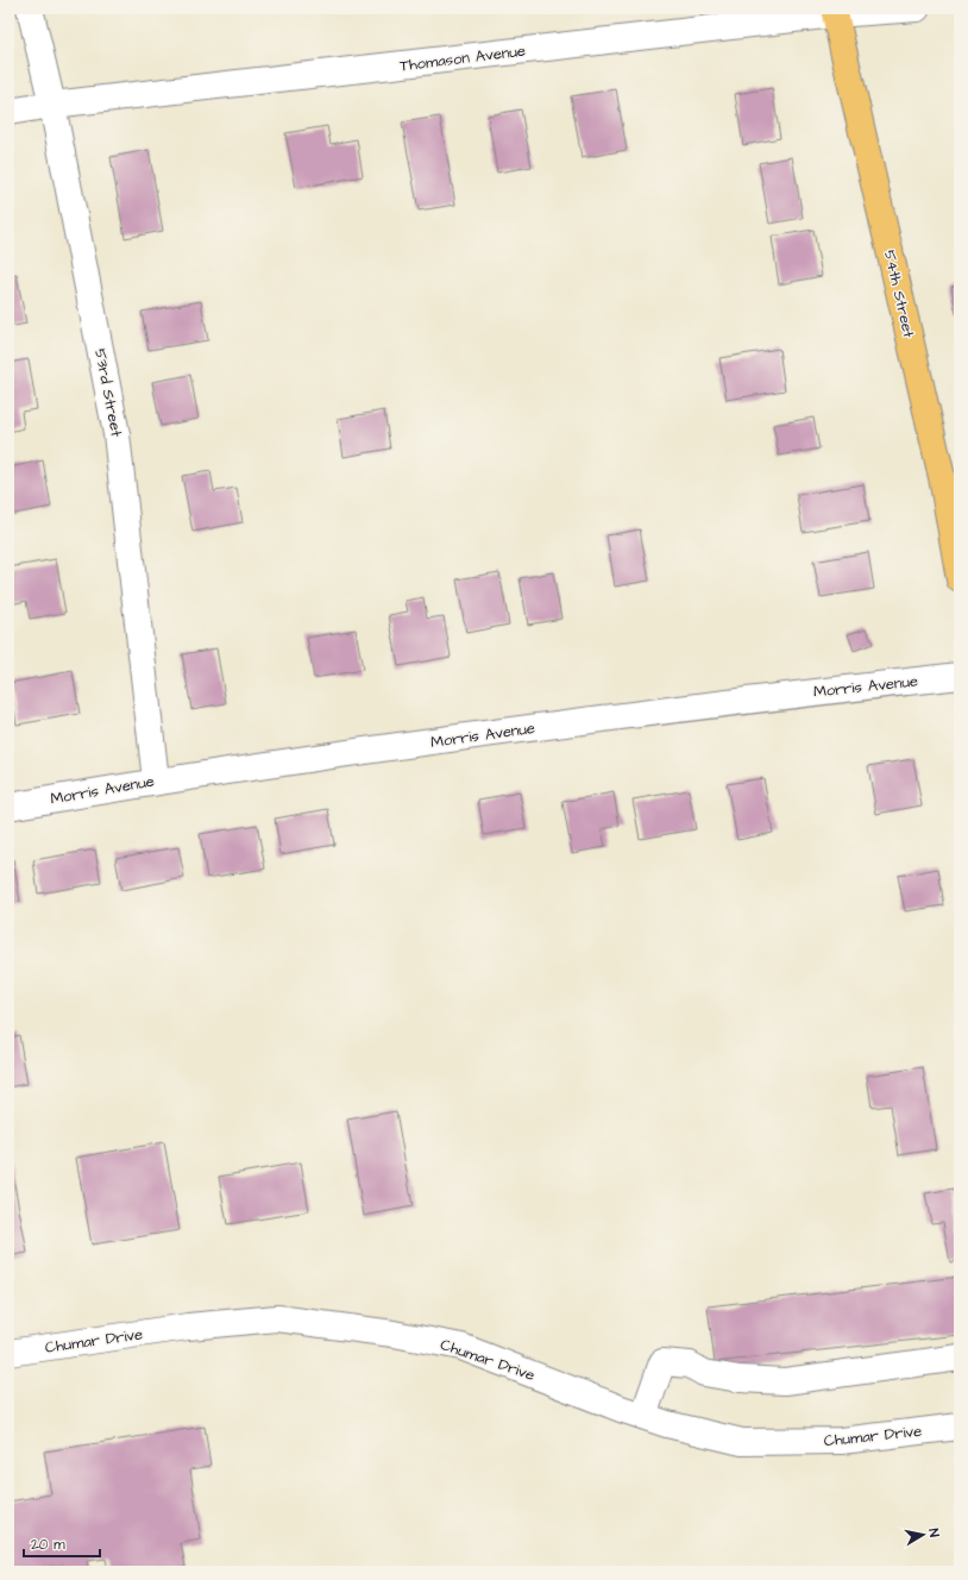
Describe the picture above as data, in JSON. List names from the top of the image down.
{
  "streets": {
    "main road": ["54th Street"],
    "street": [
      "Thomason Avenue",
      "53rd Street",
      "Morris Avenue",
      "Chumar Drive"
    ]
  },
  "crossings": [
    ["Thomason Avenue", "54th Street"],
    ["Thomason Avenue", "53rd Street"],
    ["53rd Street", "Morris Avenue"]
  ],
  "scale_bar": "20 m",
  "north": "right"
}
